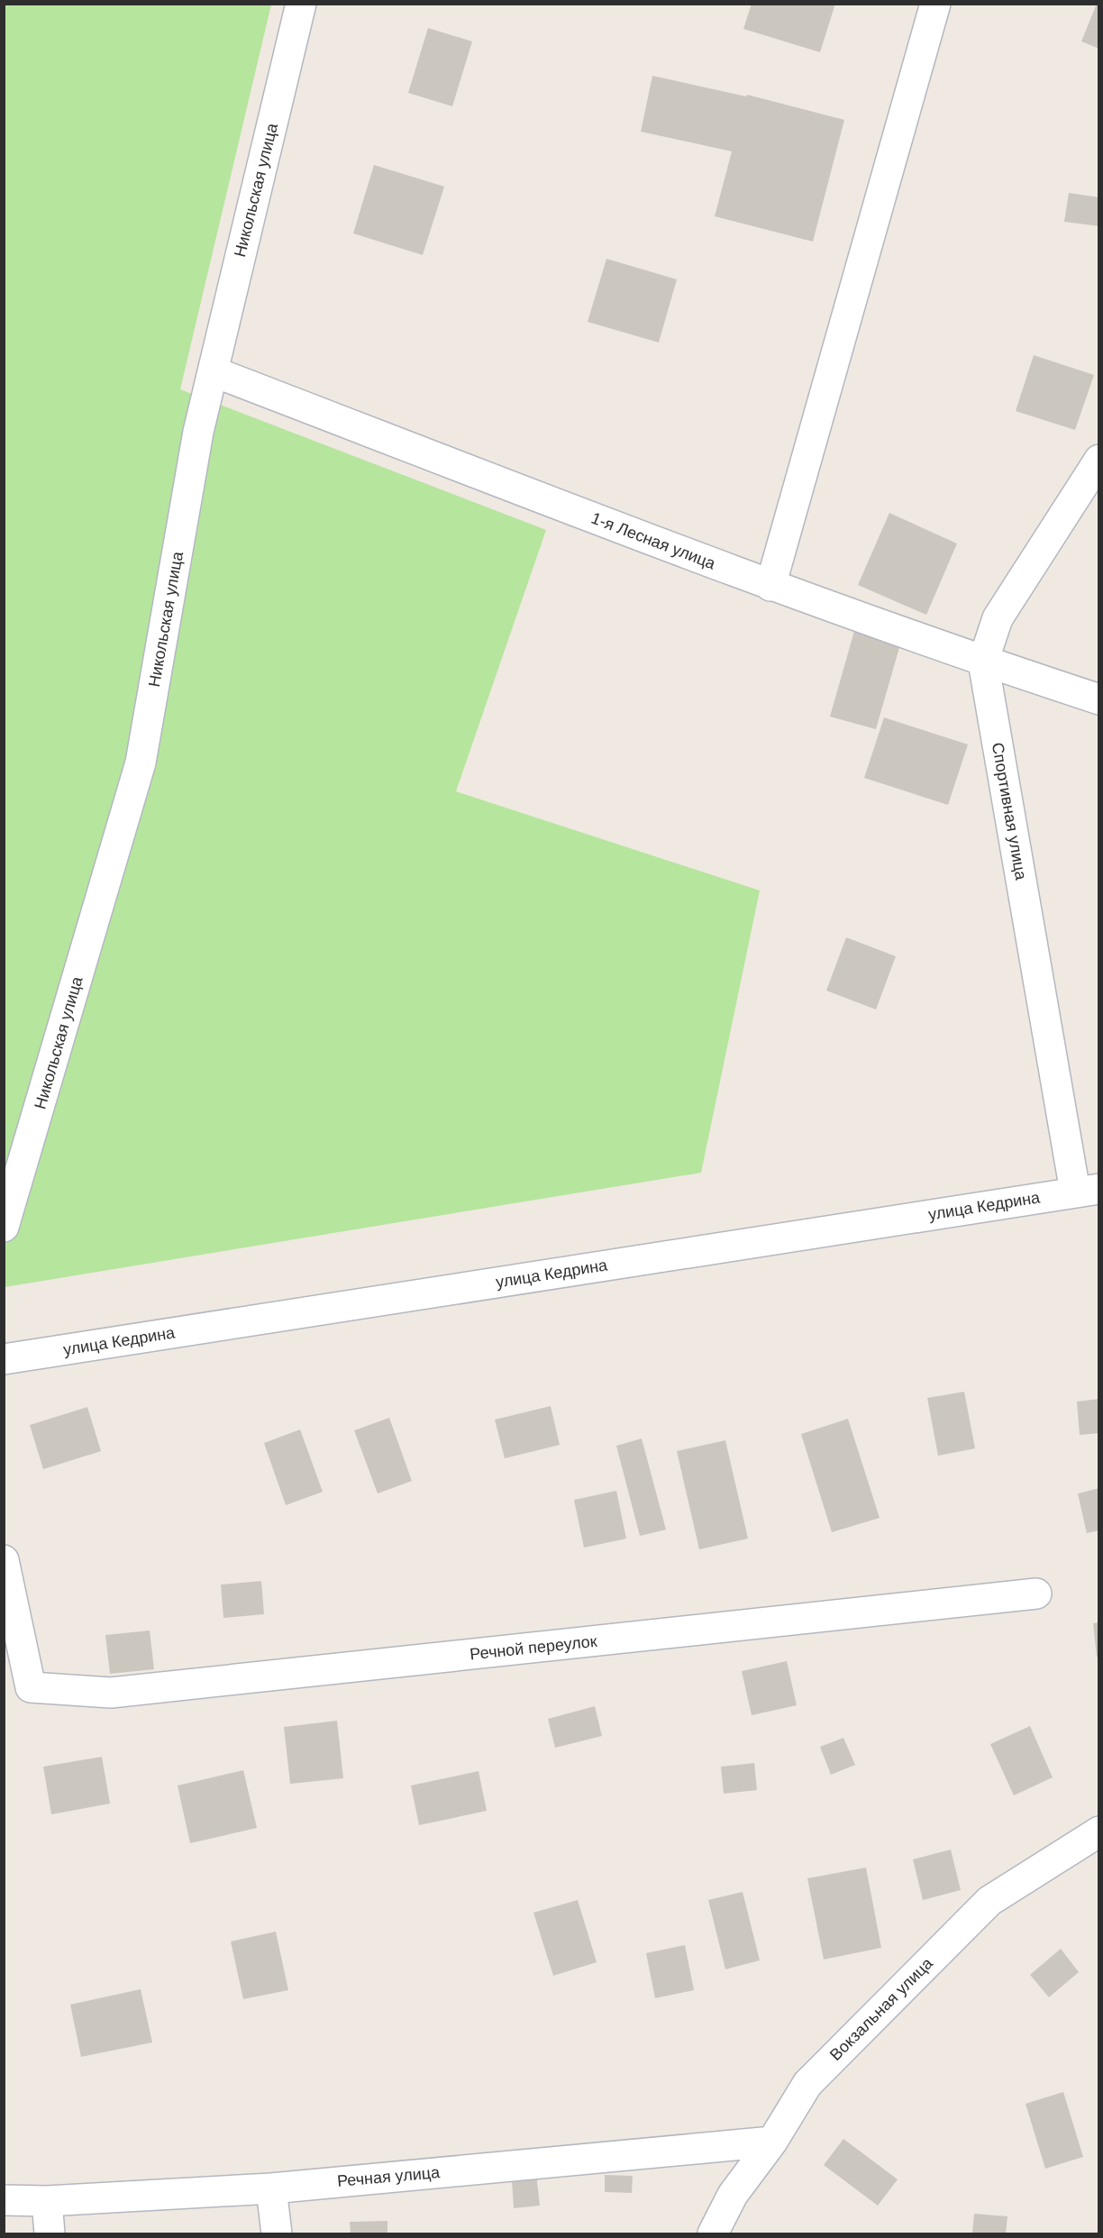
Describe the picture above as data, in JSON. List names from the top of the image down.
{
  "streets": {
    "street": [
      "Никольская улица",
      "1-я Лесная улица",
      "Спортивная улица",
      "улица Кедрина",
      "Речной переулок",
      "Вокзальная улица",
      "Речная улица"
    ]
  },
  "crossings": [
    ["Никольская улица", "1-я Лесная улица"],
    ["1-я Лесная улица", "Спортивная улица"],
    ["Спортивная улица", "улица Кедрина"],
    ["Вокзальная улица", "Речная улица"]
  ]
}
